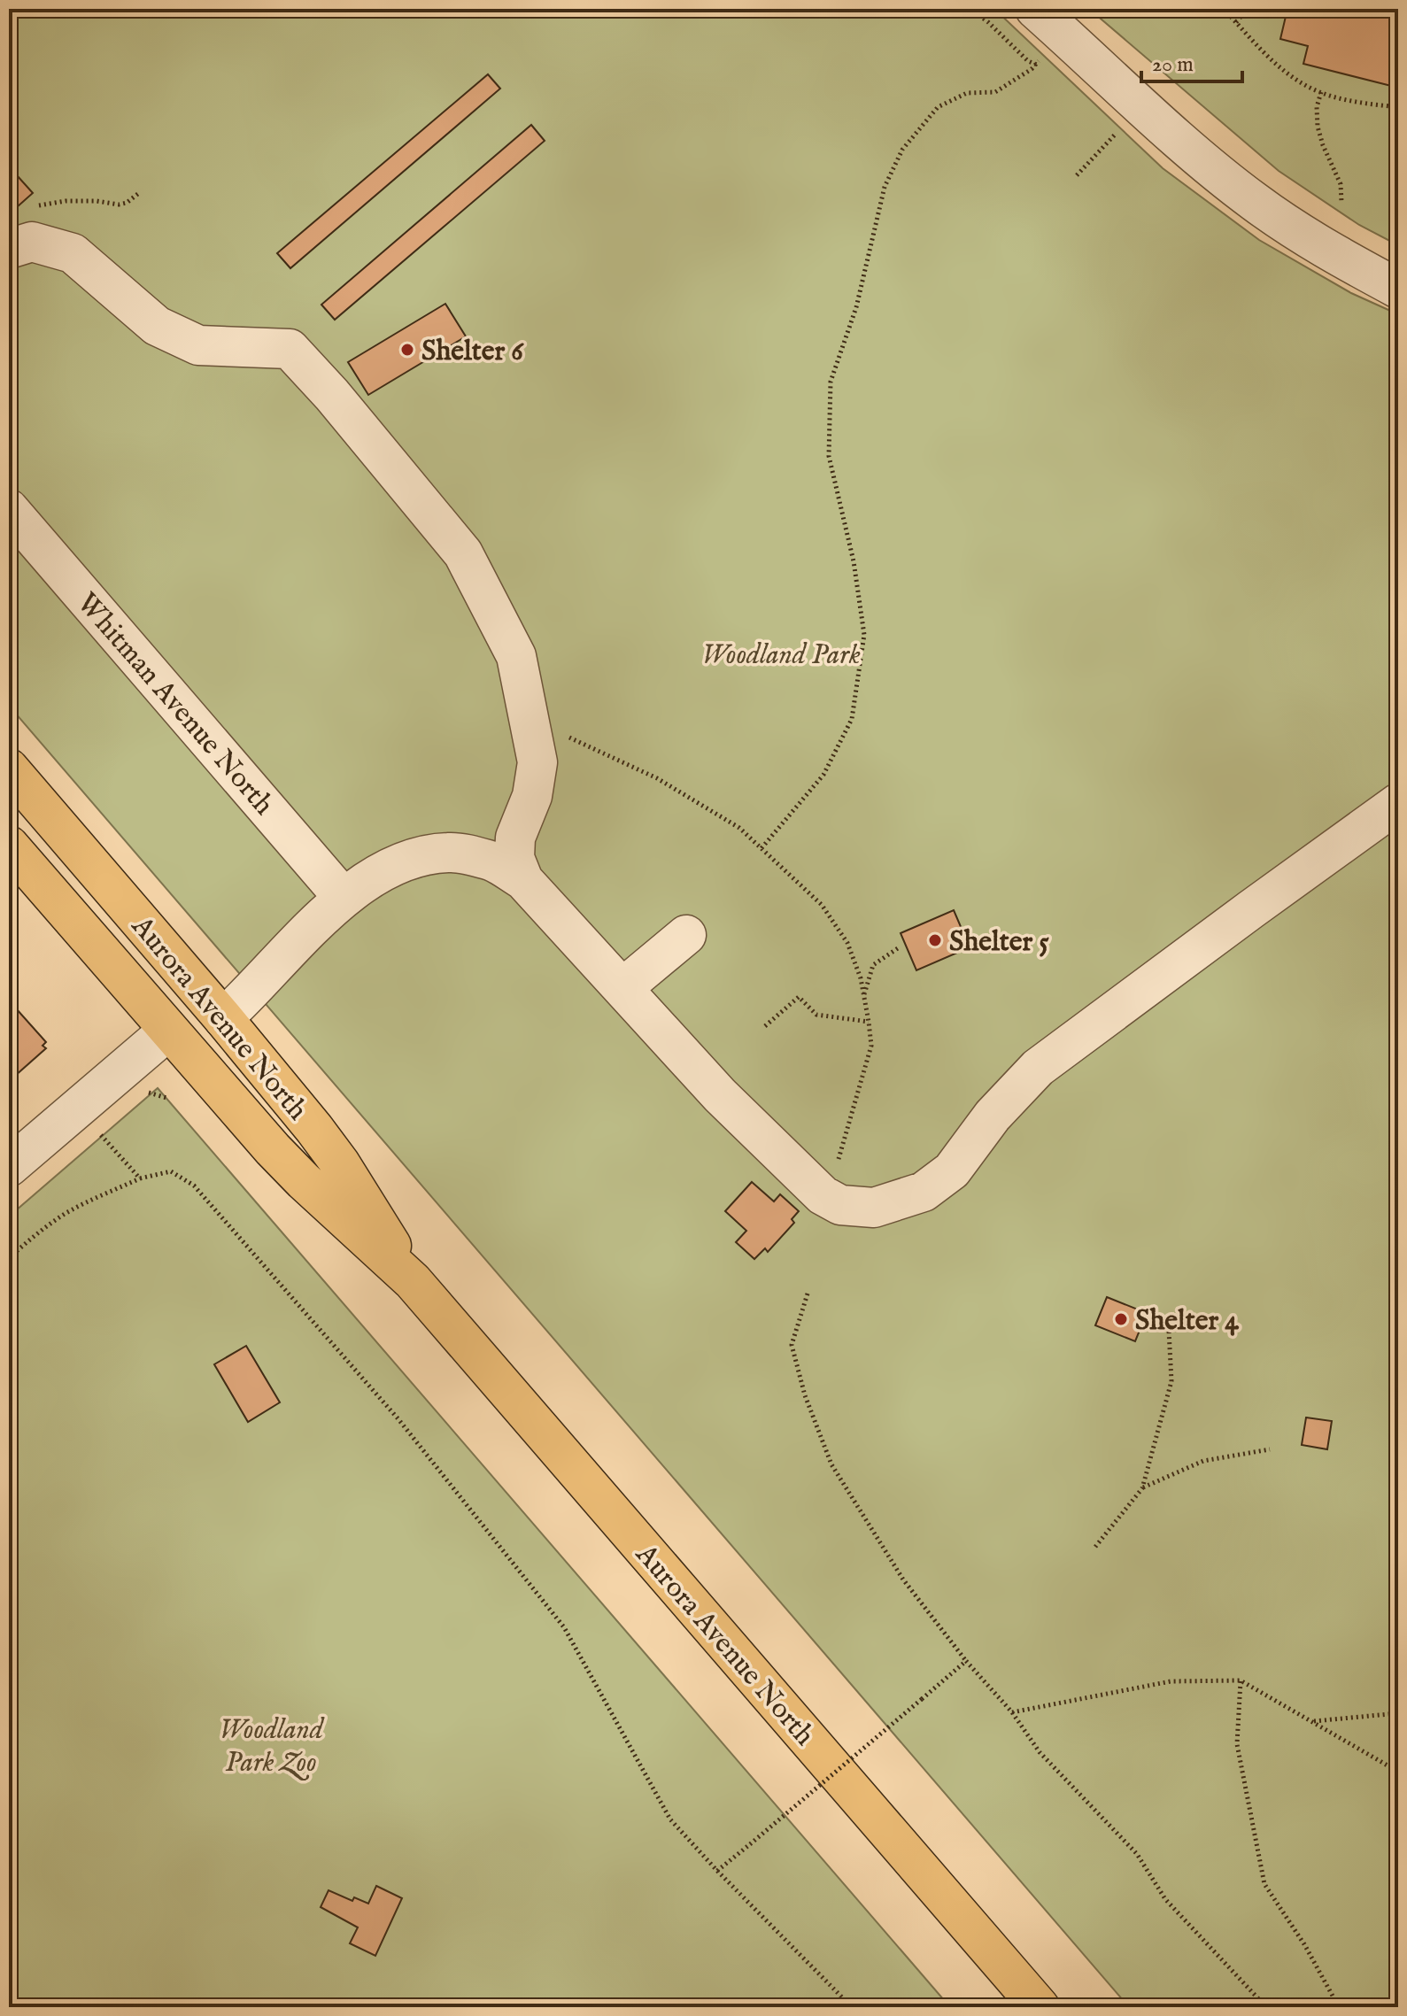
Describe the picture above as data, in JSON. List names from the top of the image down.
{
  "streets": {
    "highway": ["Aurora Avenue North"],
    "street": ["Whitman Avenue North"]
  },
  "parks": ["Woodland Park", "Woodland Park Zoo"],
  "places": ["Shelter 6", "Shelter 5", "Shelter 4"],
  "scale_bar": "20 m"
}
